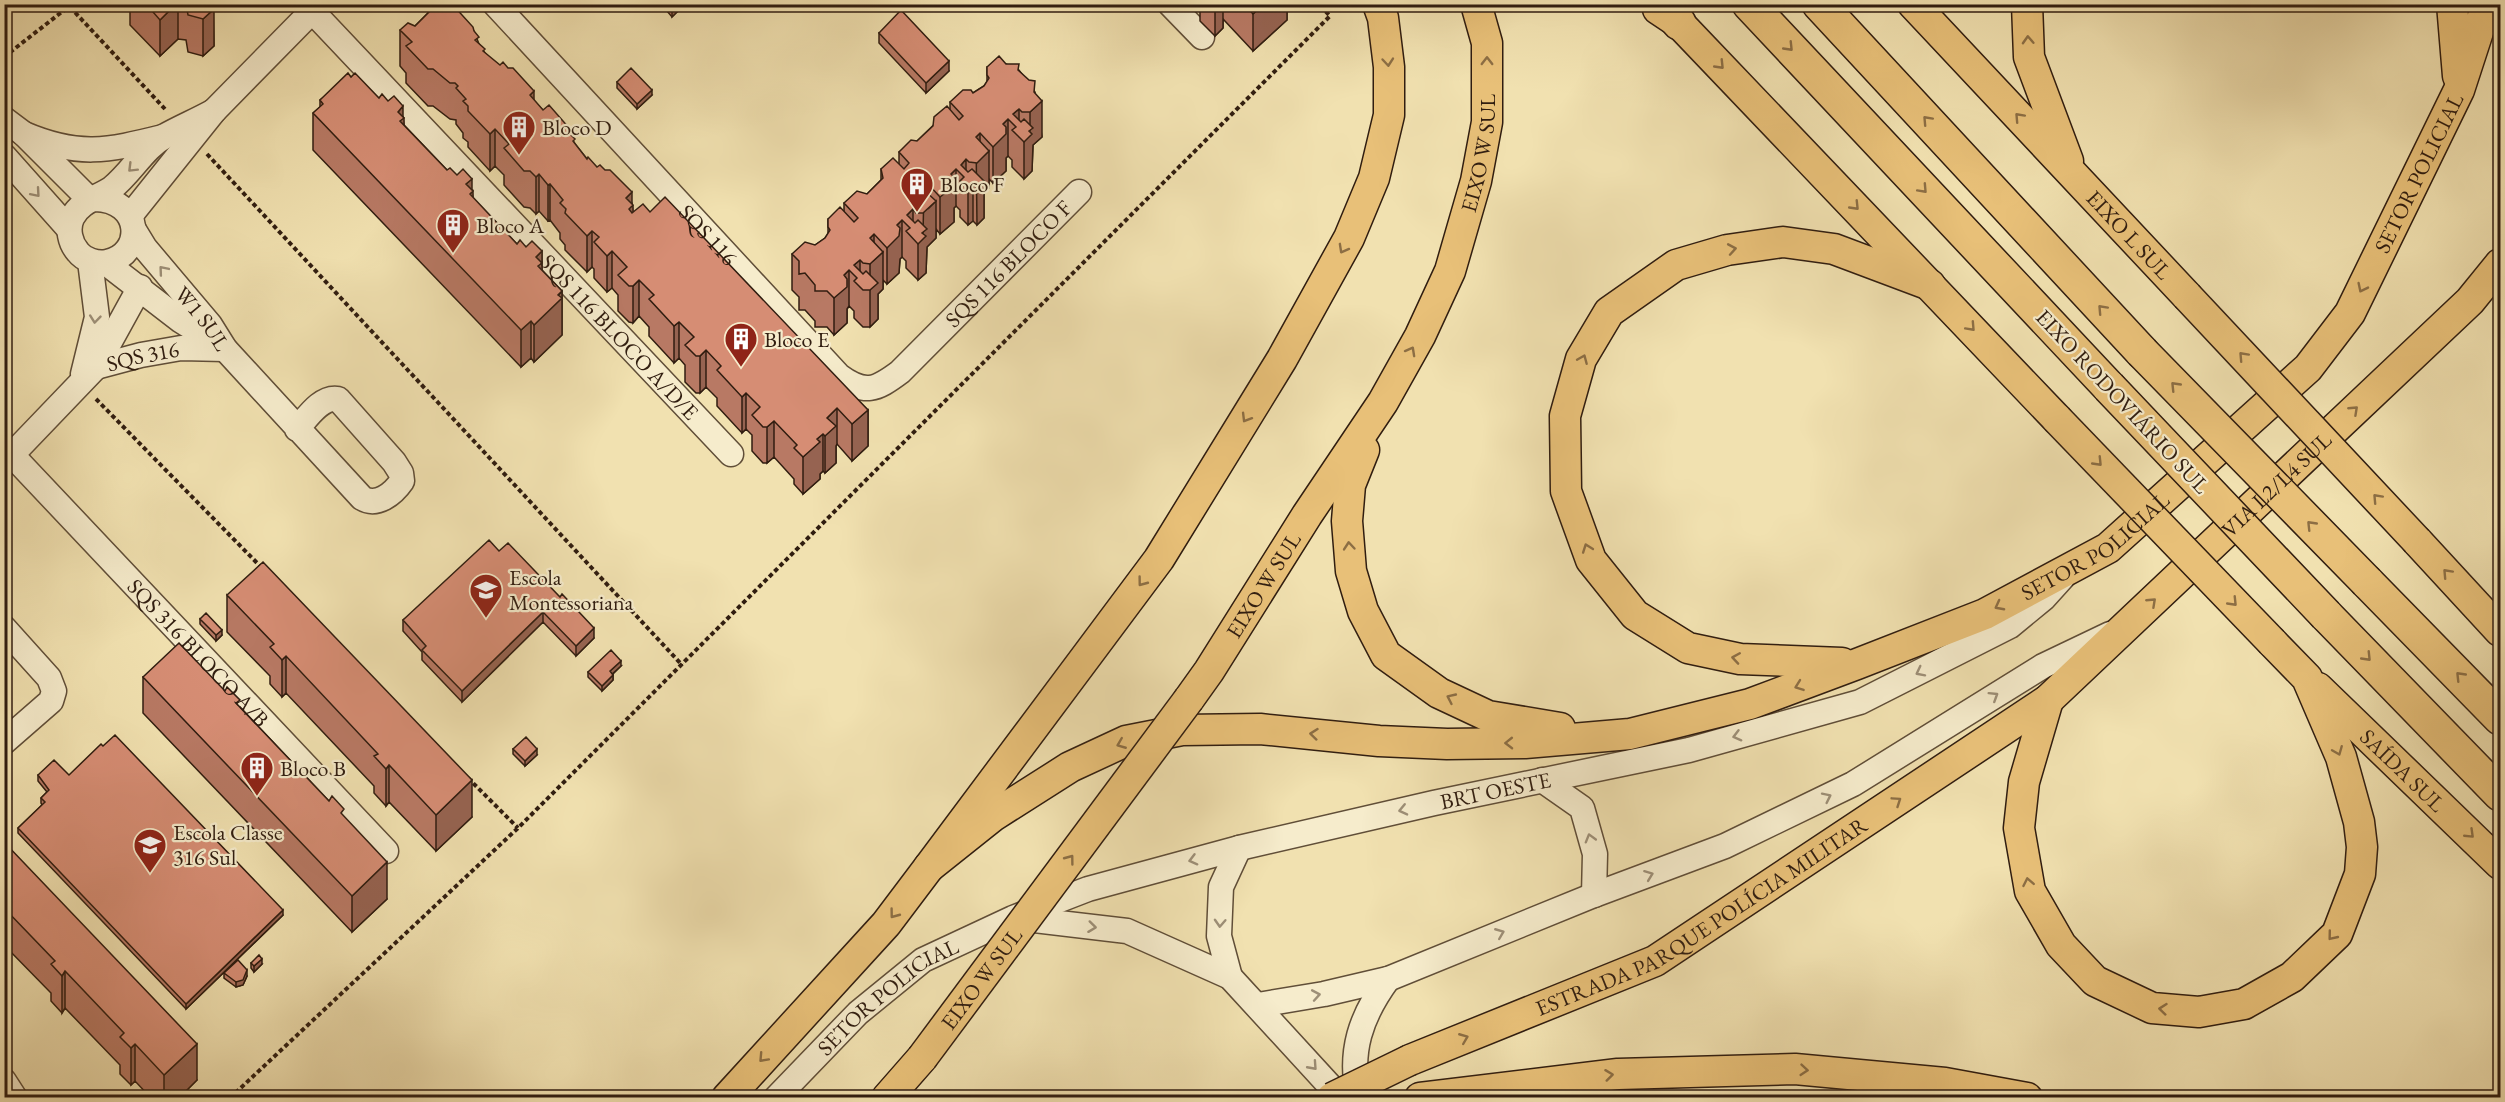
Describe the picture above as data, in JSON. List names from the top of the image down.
{
  "streets": {
    "highway": ["EIXO RODOVIÁRIO SUL"],
    "main road": [
      "EIXO W SUL",
      "SETOR POLICIAL",
      "EIXO L SUL",
      "VIA L2/L4 SUL",
      "SAÍDA SUL",
      "ESTRADA PARQUE POLÍCIA MILITAR"
    ],
    "street": [
      "SQS 116",
      "SQS 116 BLOCO F",
      "W1 SUL",
      "SQS 116 BLOCO A/D/E",
      "SQS 316",
      "SQS 316 BLOCO A/B",
      "BRT OESTE"
    ]
  },
  "crossings": [
    ["SETOR POLICIAL", "BRT OESTE"],
    ["SQS 116", "SQS 116 BLOCO F"],
    ["W1 SUL", "SQS 316"],
    ["SQS 316", "SQS 316 BLOCO A/B"],
    ["VIA L2/L4 SUL", "ESTRADA PARQUE POLÍCIA MILITAR"]
  ],
  "one_way": [
    "SETOR POLICIAL",
    "EIXO L SUL",
    "VIA L2/L4 SUL",
    "SAÍDA SUL",
    "ESTRADA PARQUE POLÍCIA MILITAR"
  ],
  "places": {
    "building": [
      "Bloco D",
      "Bloco F",
      "Bloco A",
      "Bloco E",
      "Bloco B"
    ],
    "school or university": ["Escola Montessoriana", "Escola Classe 316 Sul"]
  }
}
